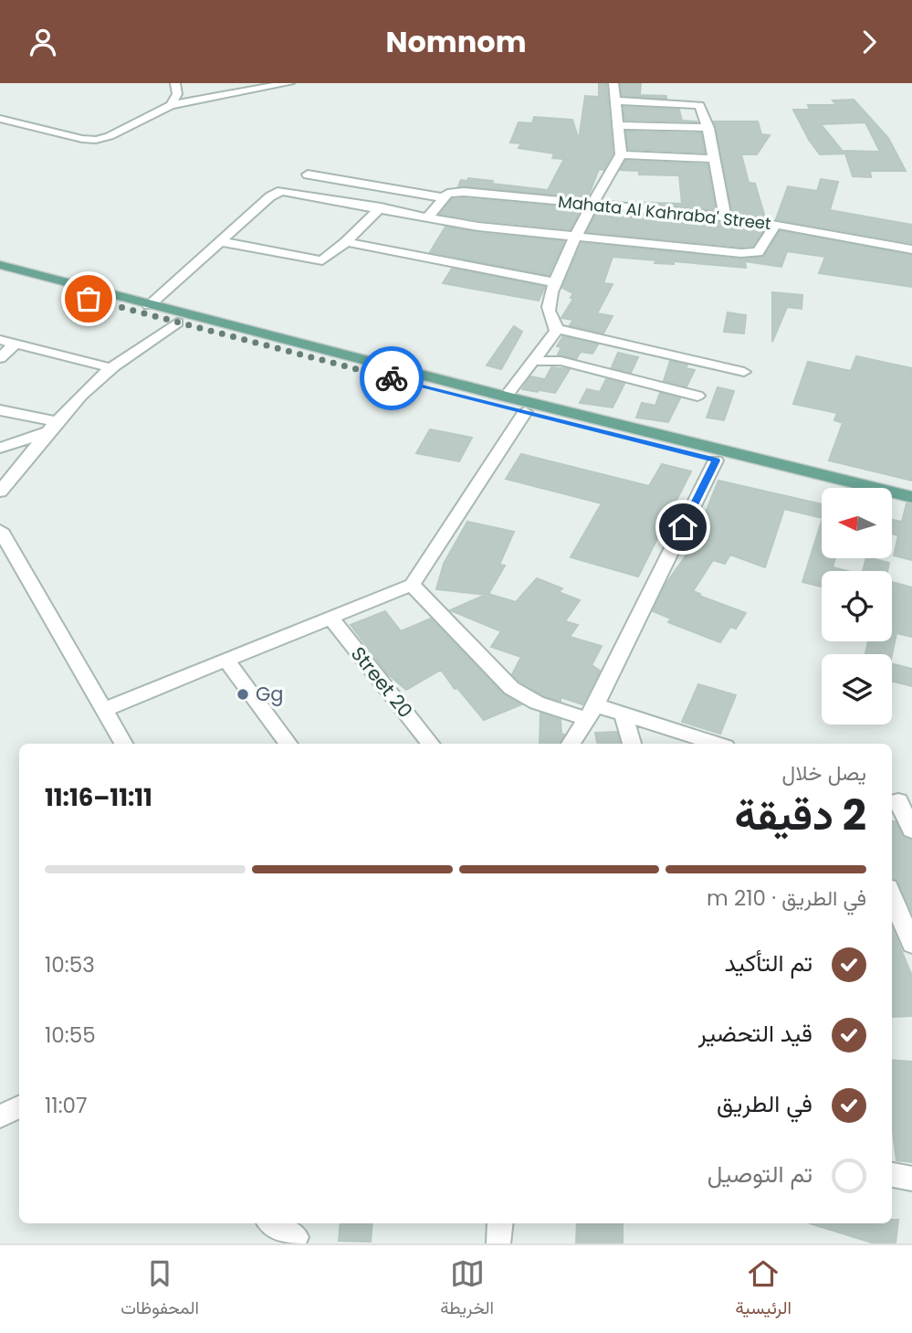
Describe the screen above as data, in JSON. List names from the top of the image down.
{
  "streets": {
    "street": ["Mahata Al Kahraba' Street", "Street 20"]
  },
  "places": ["Gg"],
  "north": "left",
  "page": {
    "header": "Nomnom",
    "heading": ["2 دقيقة", "يصل خلال", "11:11–11:16"],
    "bar": "في الطريق · 210 m",
    "list": [
      ["تم التأكيد", "10:53"],
      ["قيد التحضير", "10:55"],
      ["في الطريق", "11:07"],
      "تم التوصيل"
    ],
    "tabs": ["الرئيسية", "الخريطة", "المحفوظات"]
  }
}
